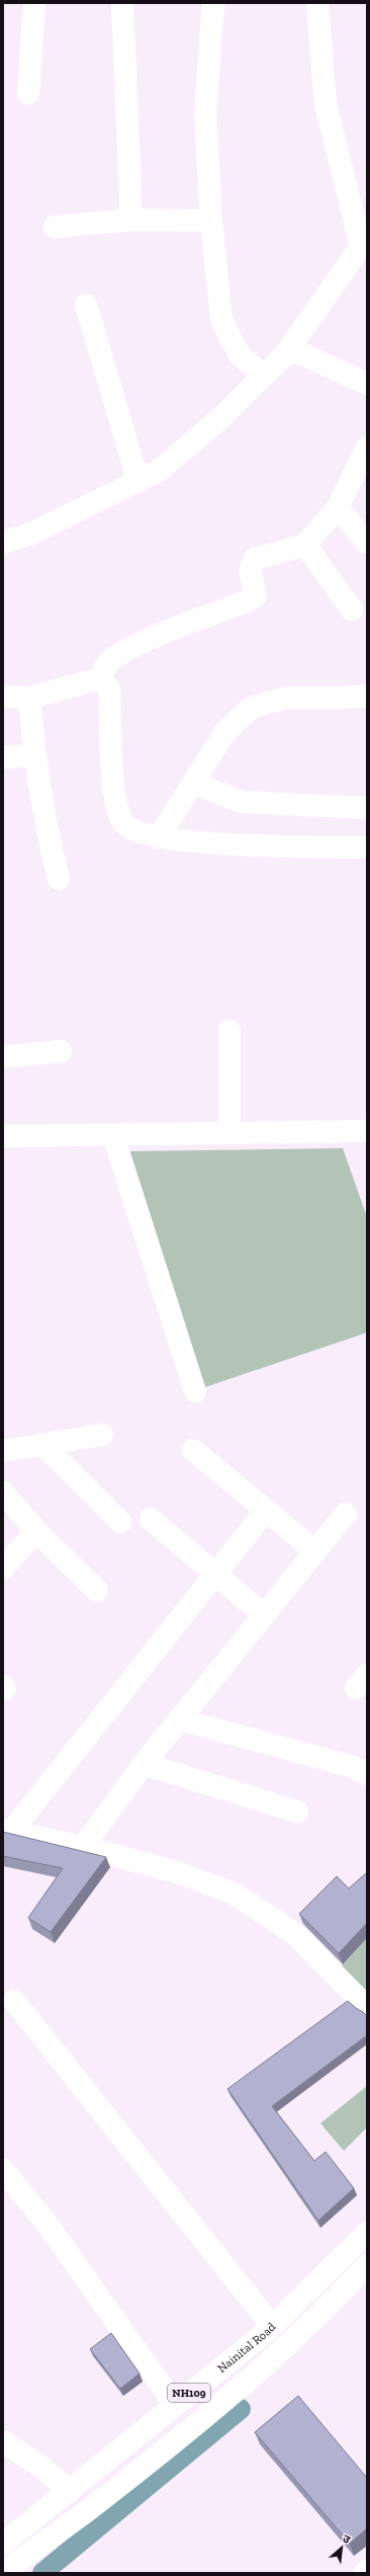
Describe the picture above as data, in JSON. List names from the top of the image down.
{
  "streets": {
    "main road": ["Nainital Road", "NH109"]
  },
  "north": "top right"
}
